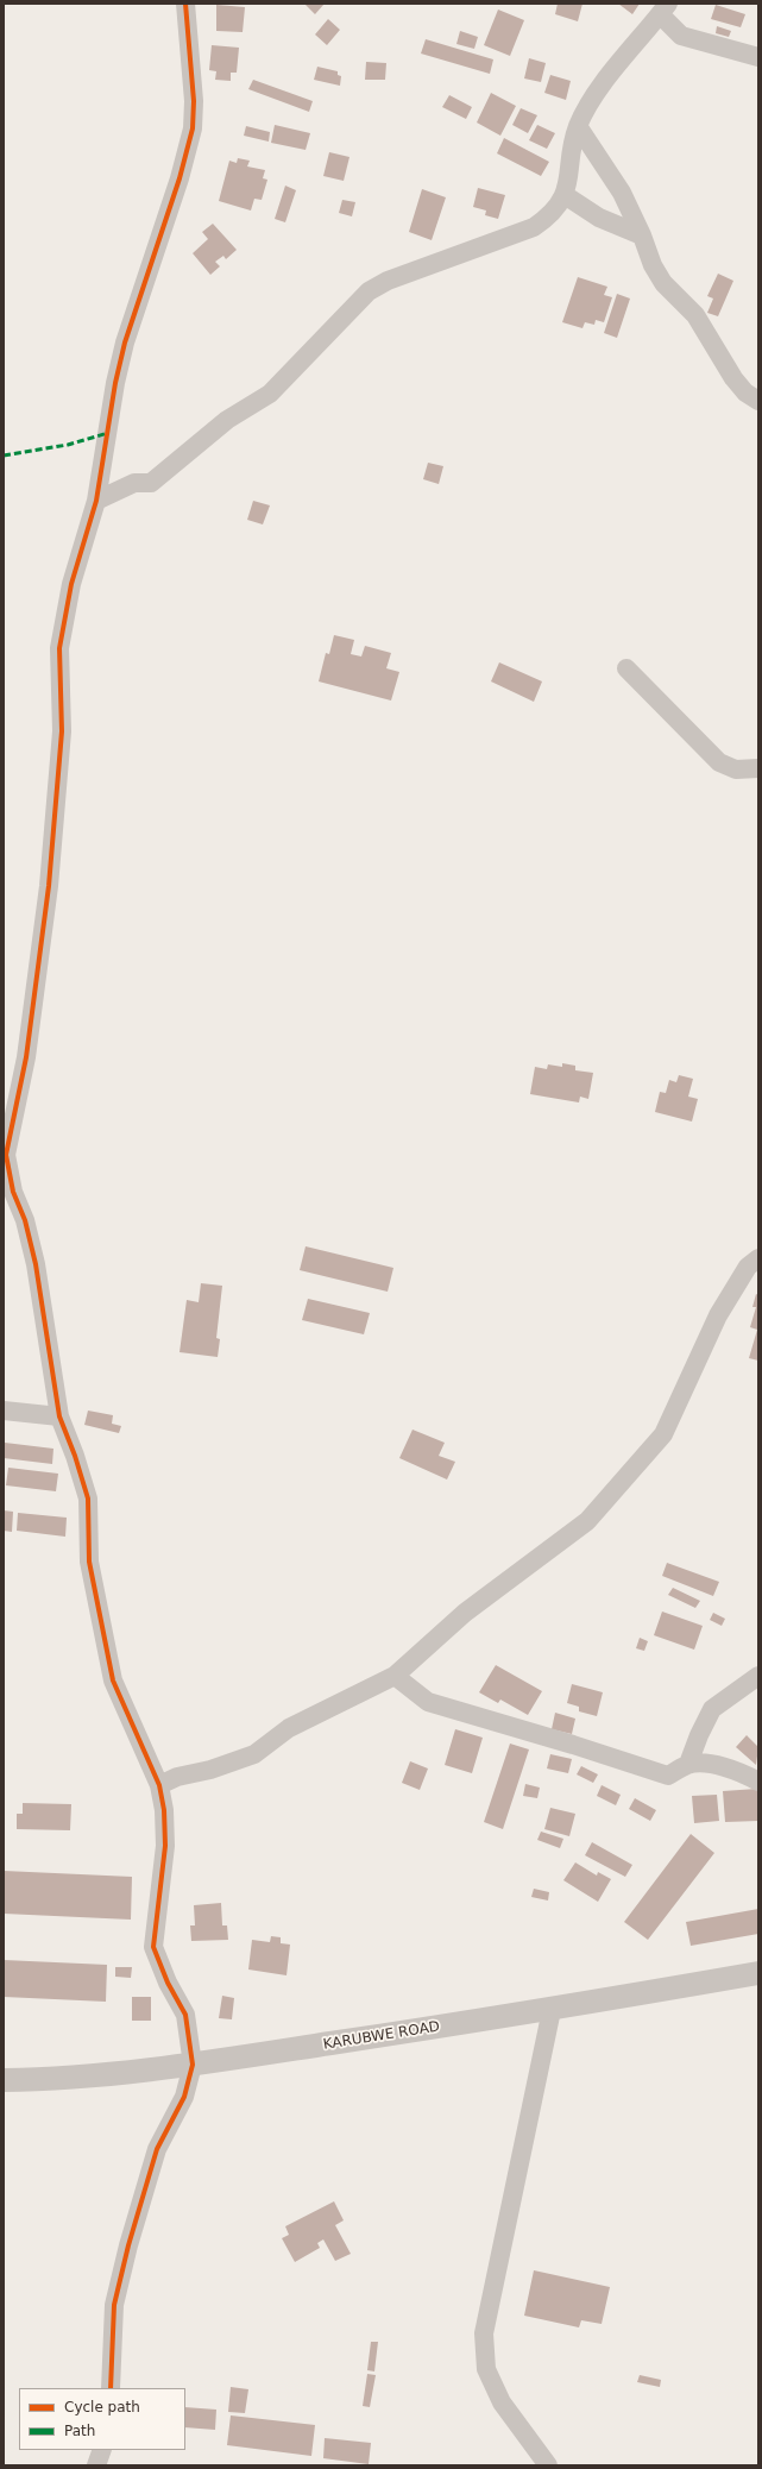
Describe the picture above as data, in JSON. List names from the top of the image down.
{
  "streets": {
    "street": ["KARUBWE ROAD"]
  },
  "legend": ["Cycle path", "Path"]
}
